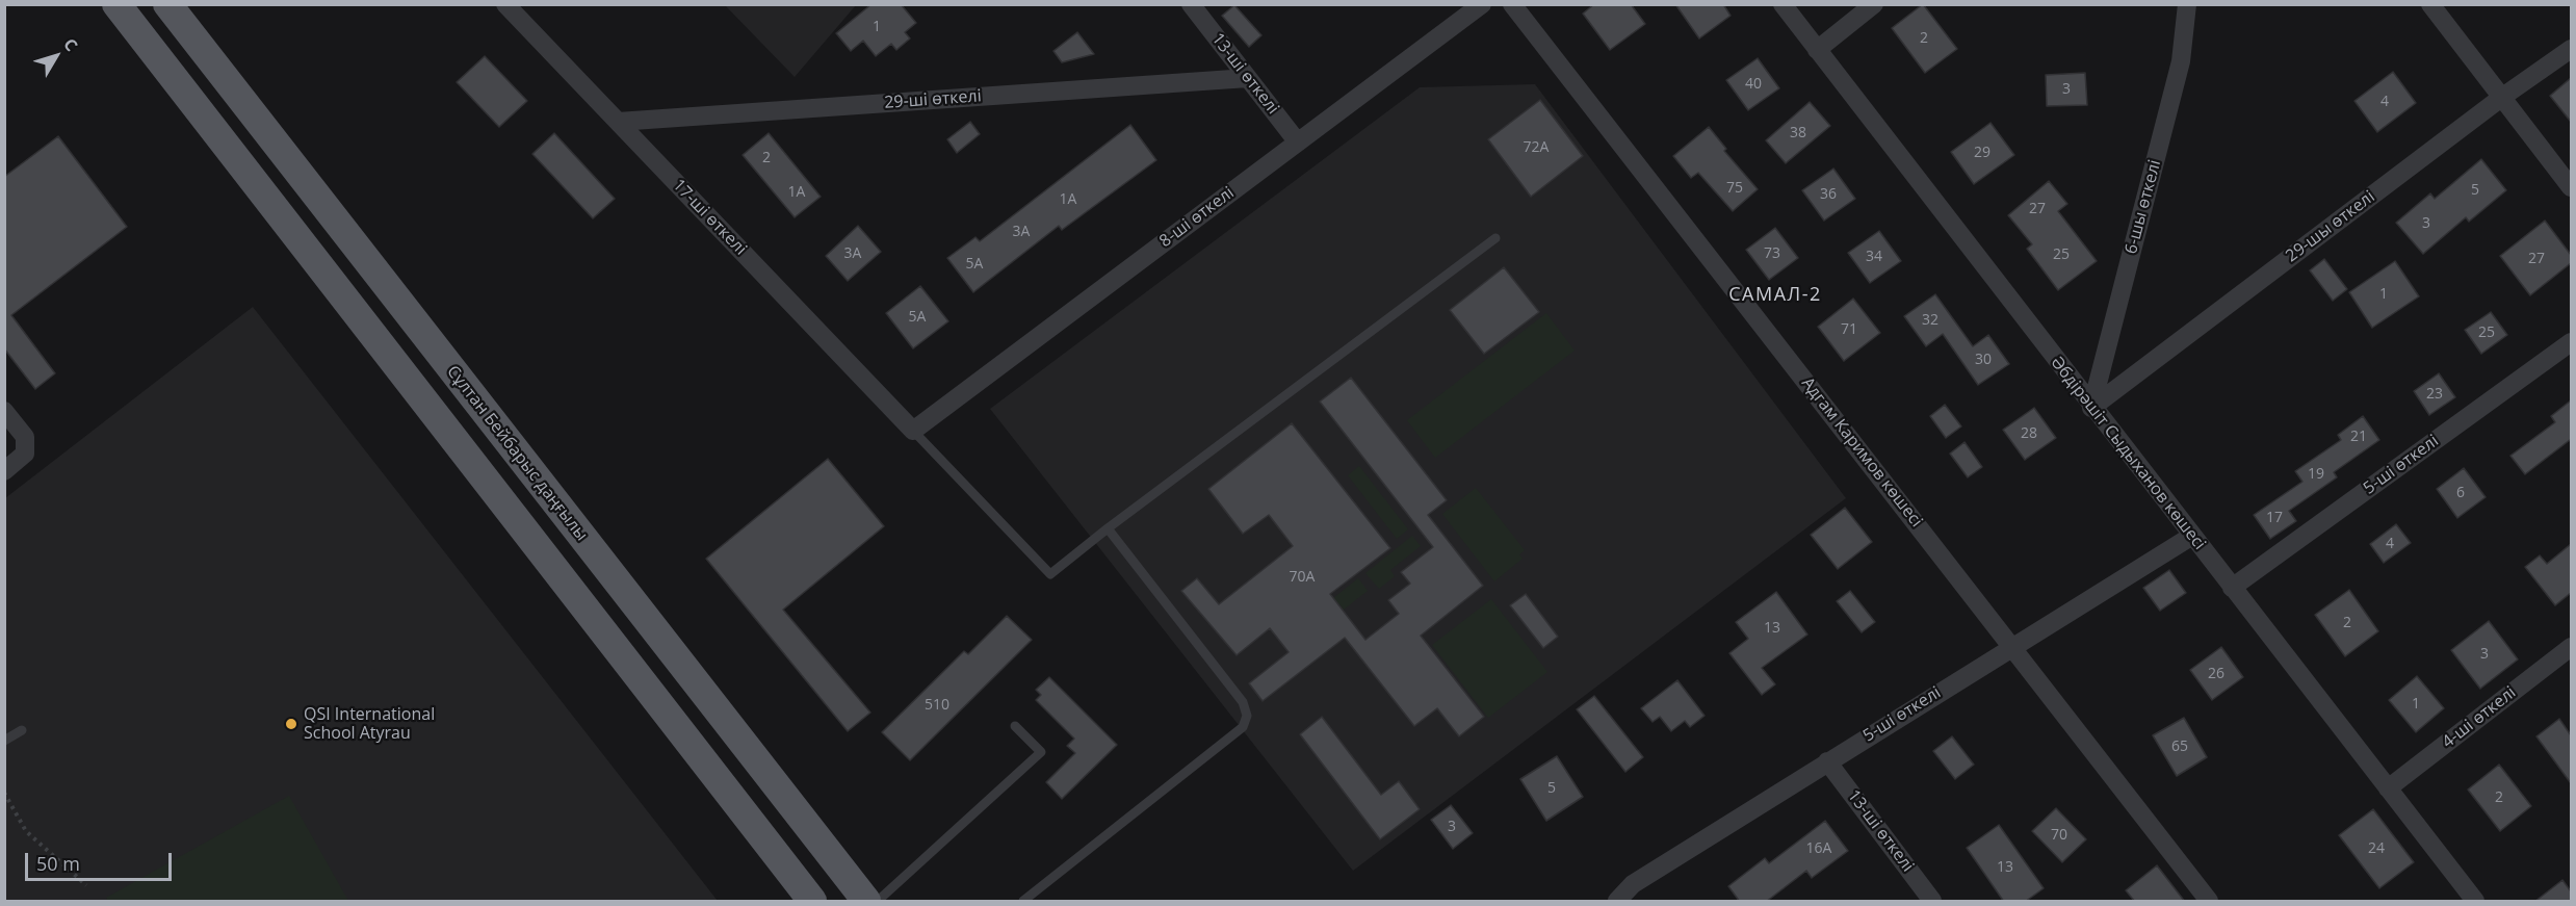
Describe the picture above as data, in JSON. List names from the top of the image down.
{
  "streets": {
    "main road": ["Сұлтан Бейбарыс даңғылы"],
    "street": [
      "13-ші өткелі",
      "29-ші өткелі",
      "6-шы өткелі",
      "17-ші өткелі",
      "8-ші өткелі",
      "29-шы өткелі",
      "Адгам Каримов көшесі",
      "Әбдірәшіт Сыдыханов көшесі",
      "5-ші өткелі",
      "4-ші өткелі"
    ]
  },
  "crossings": [
    ["13-ші өткелі", "29-ші өткелі"],
    ["13-ші өткелі", "8-ші өткелі"],
    ["13-ші өткелі", "5-ші өткелі"],
    ["29-ші өткелі", "17-ші өткелі"],
    ["6-шы өткелі", "29-шы өткелі"],
    ["6-шы өткелі", "Әбдірәшіт Сыдыханов көшесі"],
    ["17-ші өткелі", "8-ші өткелі"],
    ["29-шы өткелі", "Әбдірәшіт Сыдыханов көшесі"],
    ["Адгам Каримов көшесі", "5-ші өткелі"],
    ["Әбдірәшіт Сыдыханов көшесі", "5-ші өткелі"],
    ["Әбдірәшіт Сыдыханов көшесі", "4-ші өткелі"]
  ],
  "districts": ["САМАЛ-2"],
  "places": ["QSI International School Atyrau"],
  "house_numbers": [
    "1",
    "2",
    "40",
    "3",
    "4",
    "38",
    "72А",
    "29",
    "2",
    "75",
    "5",
    "1А",
    "36",
    "1А",
    "27",
    "3",
    "3А",
    "3А",
    "73",
    "25",
    "34",
    "27",
    "5А",
    "1",
    "5А",
    "32",
    "71",
    "25",
    "30",
    "23",
    "28",
    "21",
    "19",
    "6",
    "17",
    "4",
    "70А",
    "2",
    "13",
    "3",
    "26",
    "1",
    "510",
    "65",
    "5",
    "2",
    "3",
    "70",
    "16А",
    "24",
    "13"
  ],
  "scale_bar": "50 m",
  "north": "top right"
}
